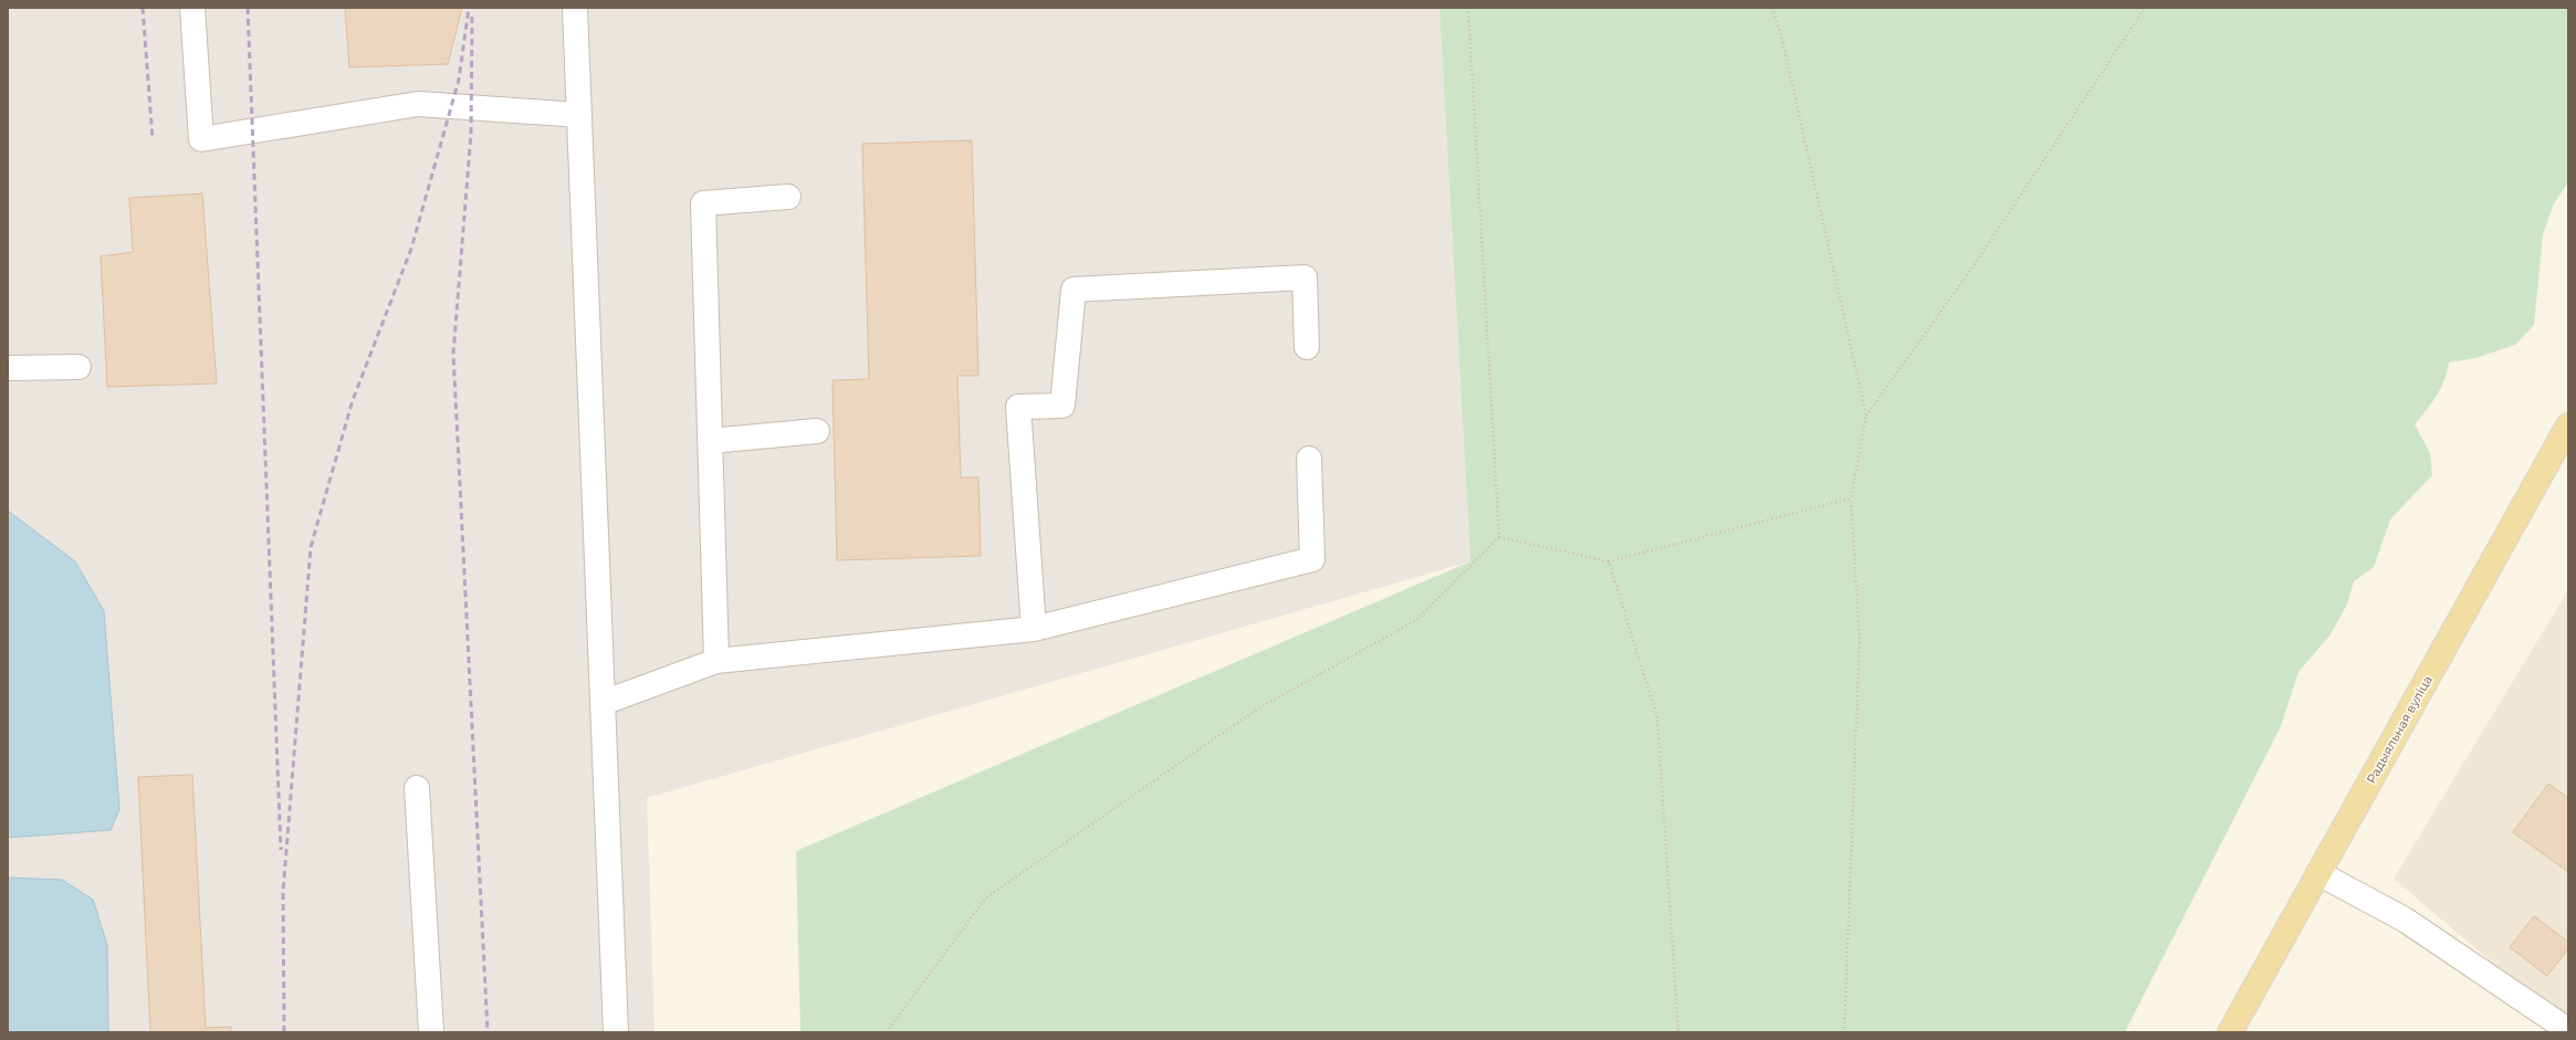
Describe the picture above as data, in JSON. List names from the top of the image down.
{
  "streets": {
    "main road": ["Радыяльная вуліца"]
  }
}
